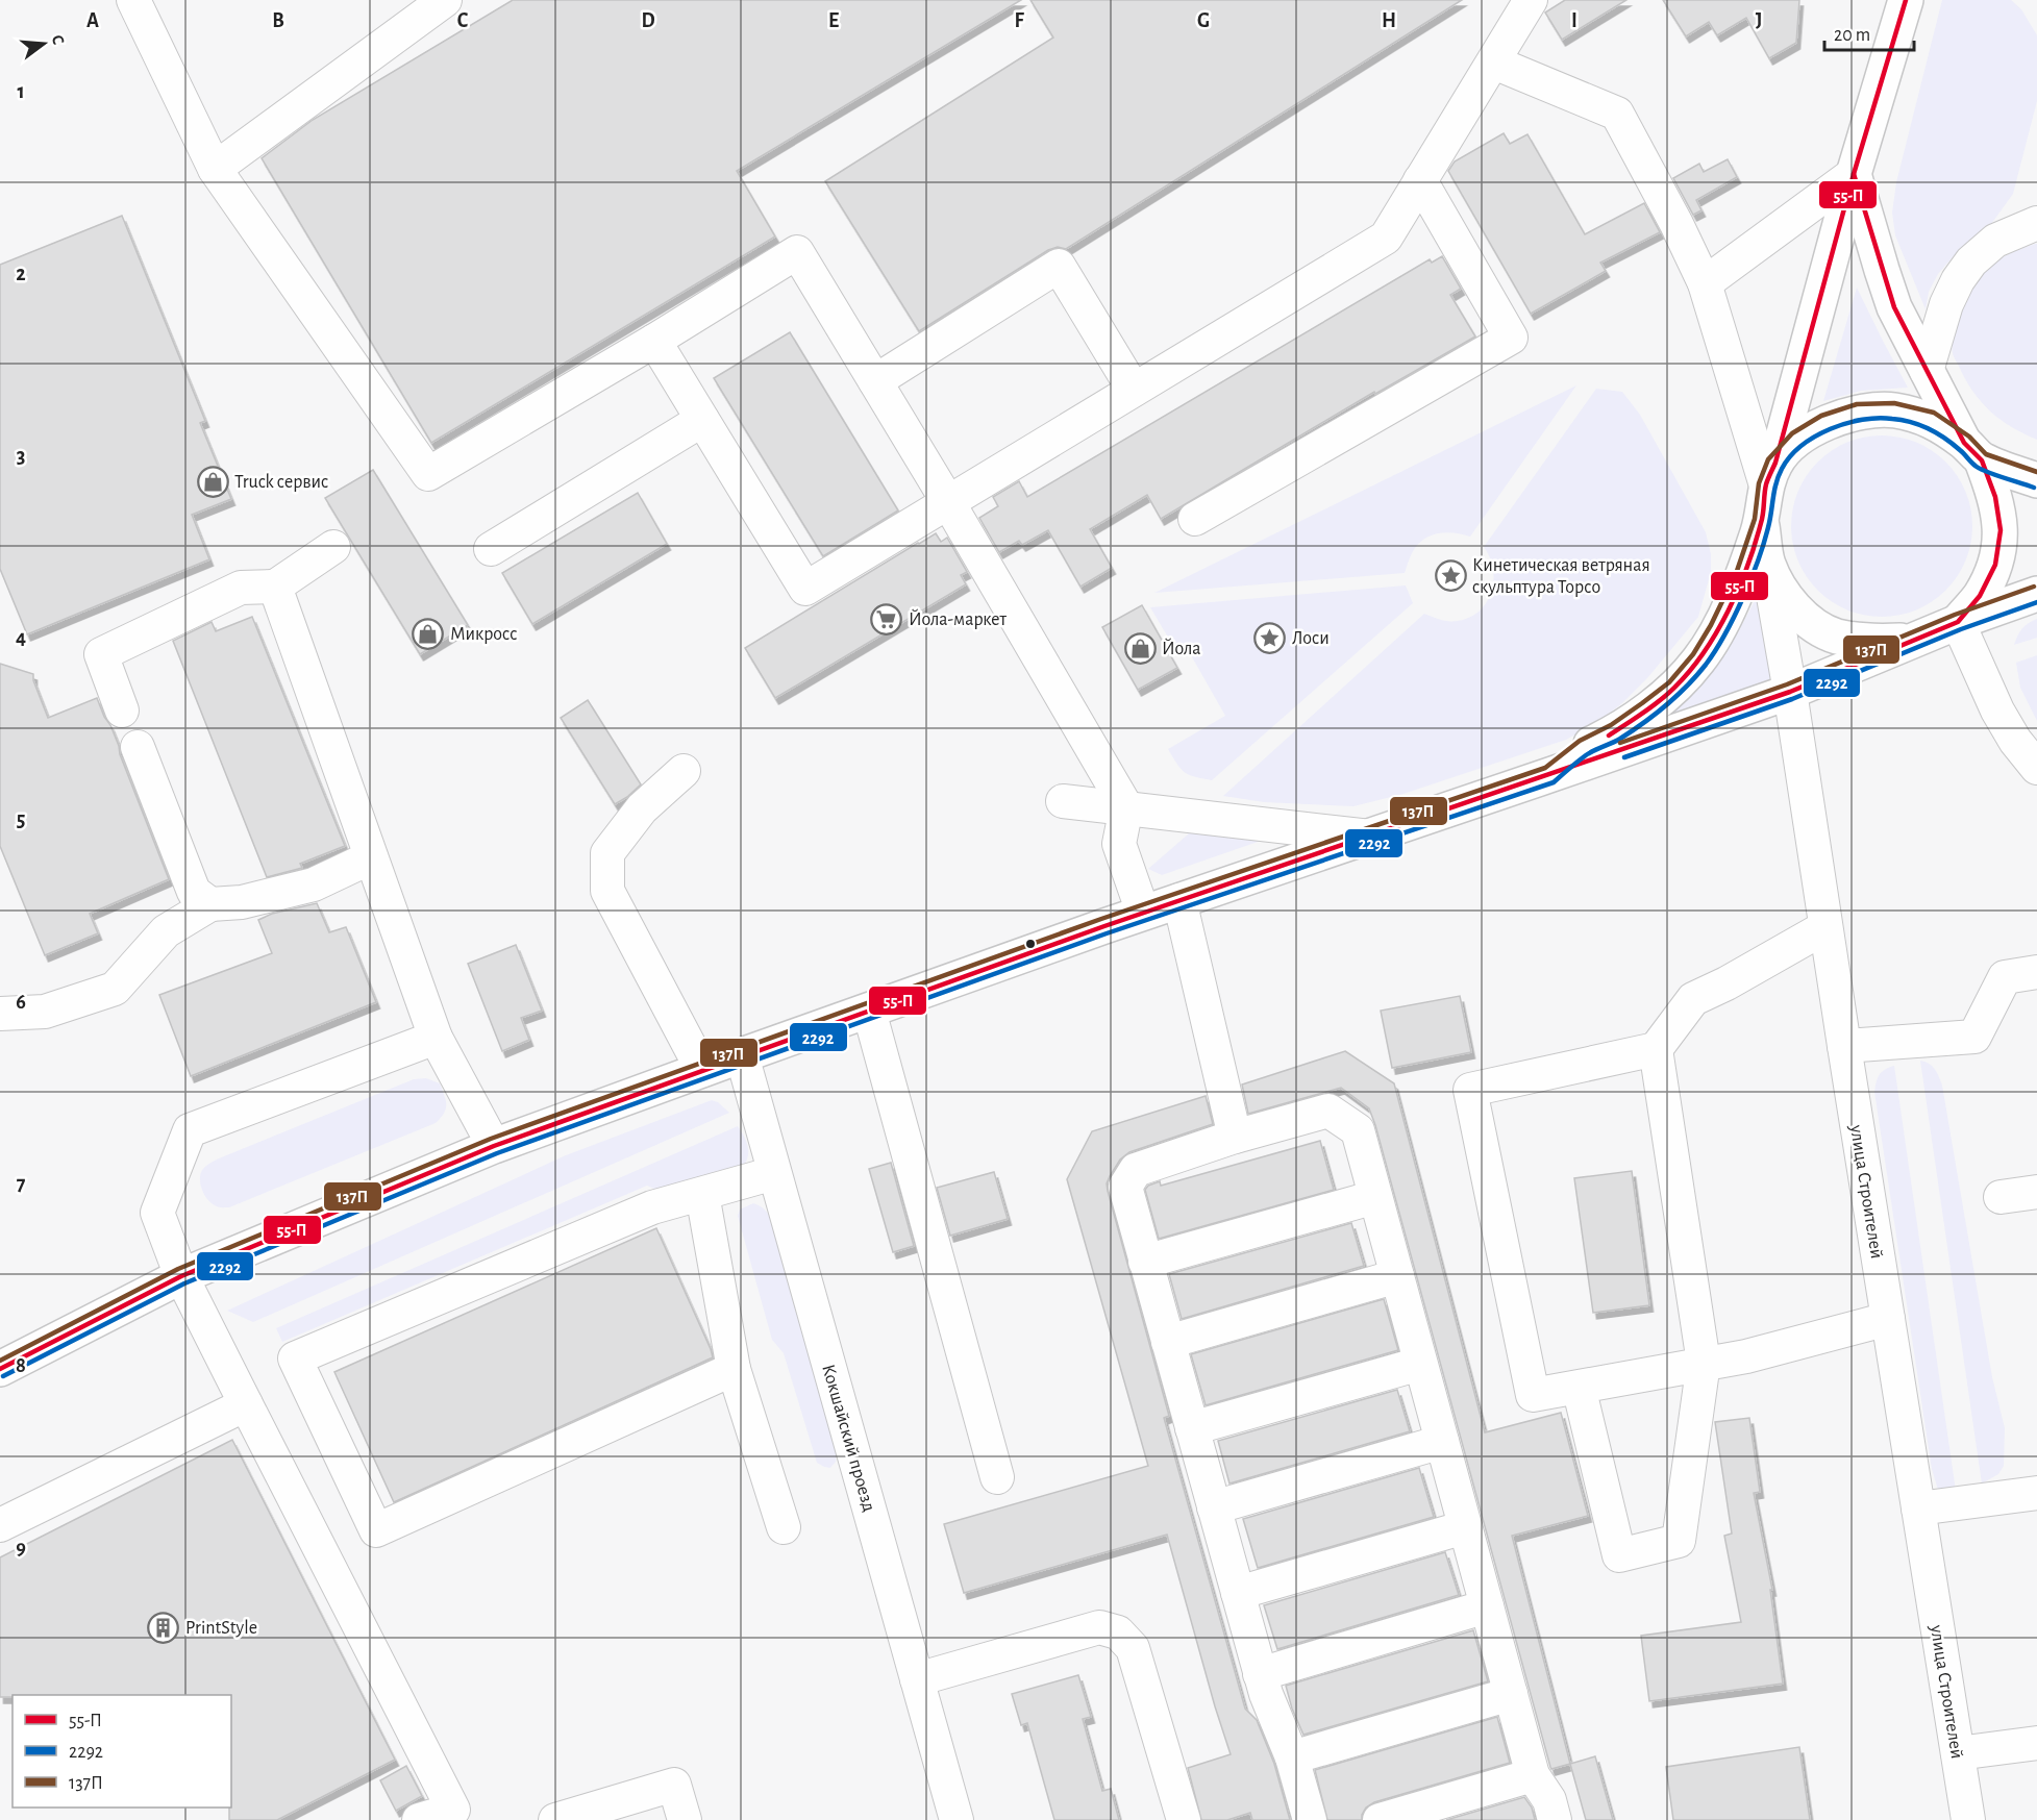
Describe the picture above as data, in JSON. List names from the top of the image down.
{
  "streets": {
    "street": ["улица Строителей", "Кокшайский проезд"]
  },
  "places": {
    "shop": ["Truck сервис", "Микросс", "Йола"],
    "place": ["Кинетическая ветряная скульптура Торсо", "Лоси"],
    "supermarket": ["Йола-маркет"],
    "building": ["PrintStyle"]
  },
  "lines": ["transit line 55-П", "transit line 137П", "transit line 2292"],
  "legend": ["55-П", "2292", "137П"],
  "scale_bar": "20 m",
  "north": "right",
  "grid": {
    "columns": [
      "A",
      "B",
      "C",
      "D",
      "E",
      "F",
      "G",
      "H",
      "I",
      "J"
    ],
    "rows": [
      "1",
      "2",
      "3",
      "4",
      "5",
      "6",
      "7",
      "8",
      "9"
    ]
  }
}
